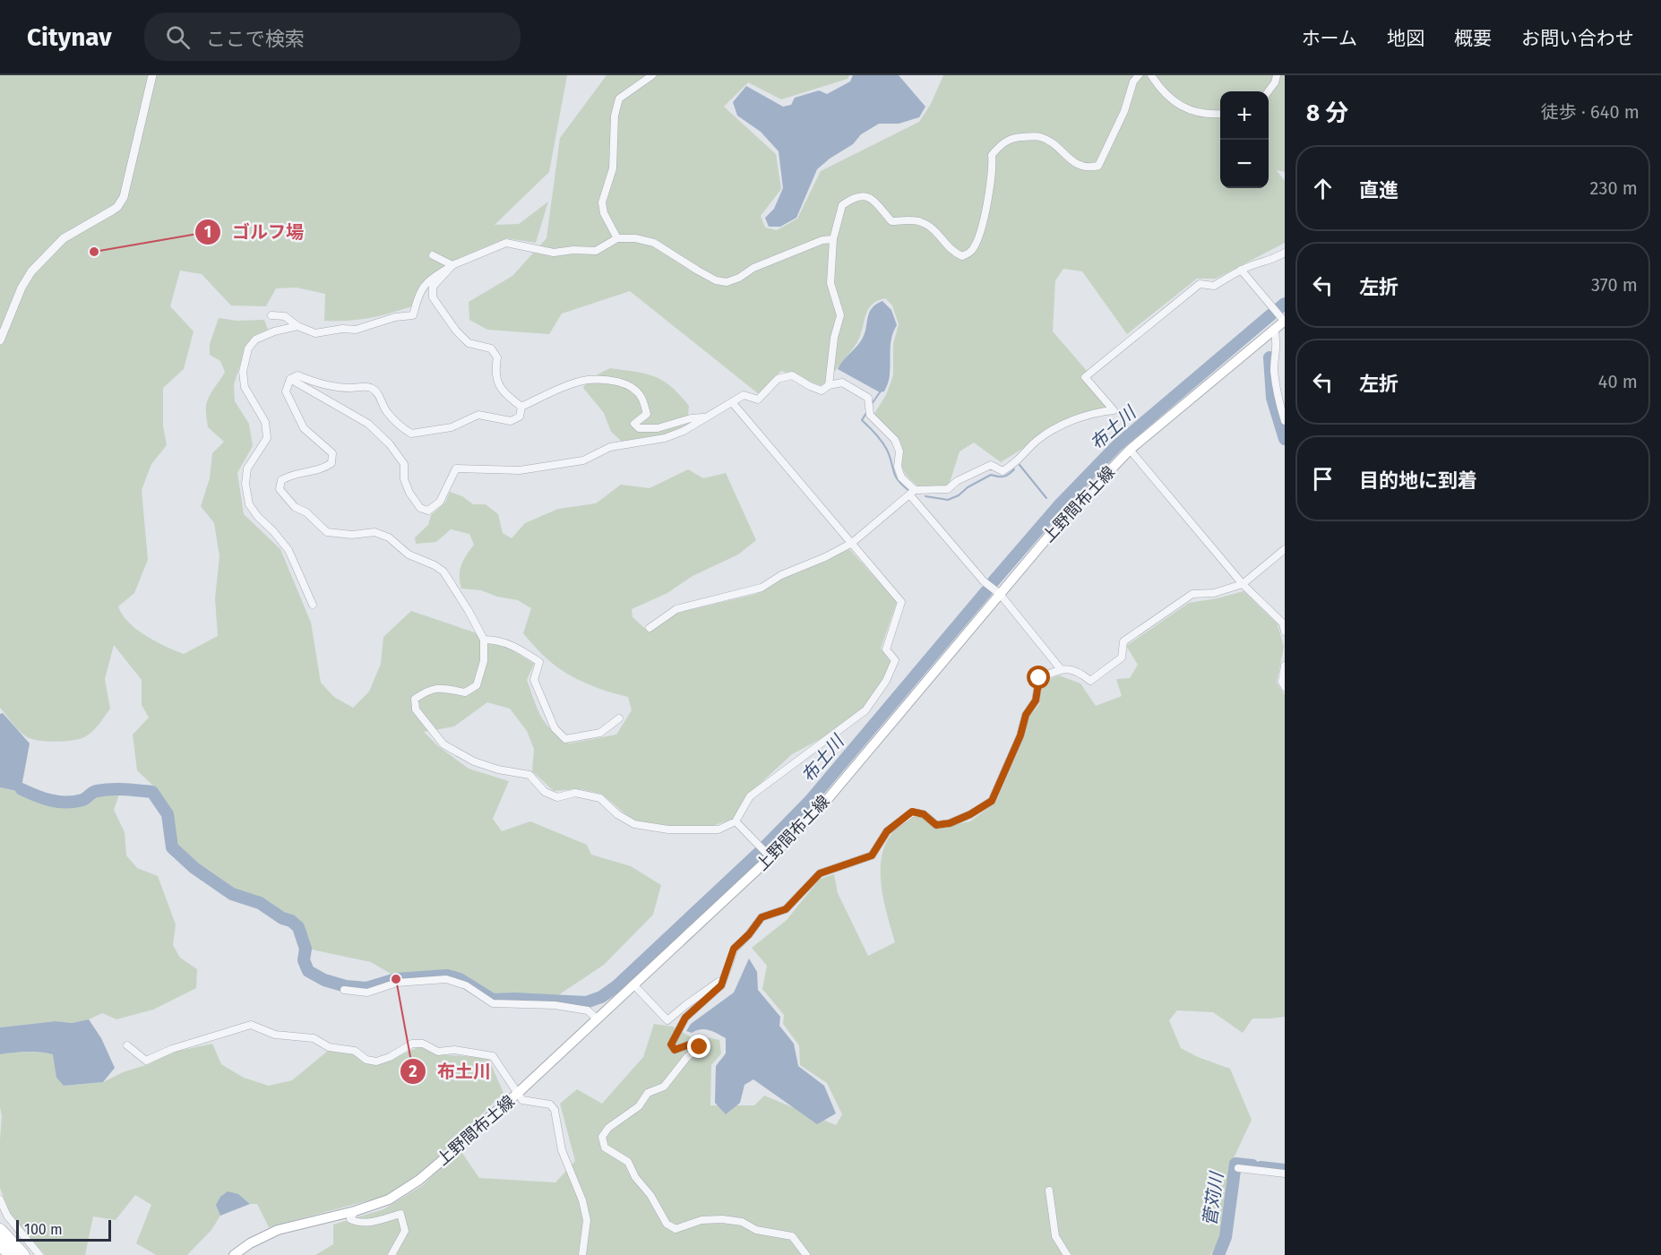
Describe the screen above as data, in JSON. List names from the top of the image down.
{
  "streets": {
    "main road": ["上野間布土線"]
  },
  "water": ["布土川", "菅苅川"],
  "places": ["ゴルフ場", "布土川"],
  "scale_bar": "100 m",
  "page": {
    "header": "Citynav",
    "search": "ここで検索",
    "nav": [
      "ホーム",
      "地図",
      "概要",
      "お問い合わせ"
    ],
    "heading": ["8 分", "徒歩 · 640 m"],
    "map_buttons": ["+", "−"],
    "list": [
      ["直進", "230 m"],
      ["左折", "370 m"],
      ["左折", "40 m"],
      "目的地に到着"
    ],
    "scale": "100 m"
  }
}
